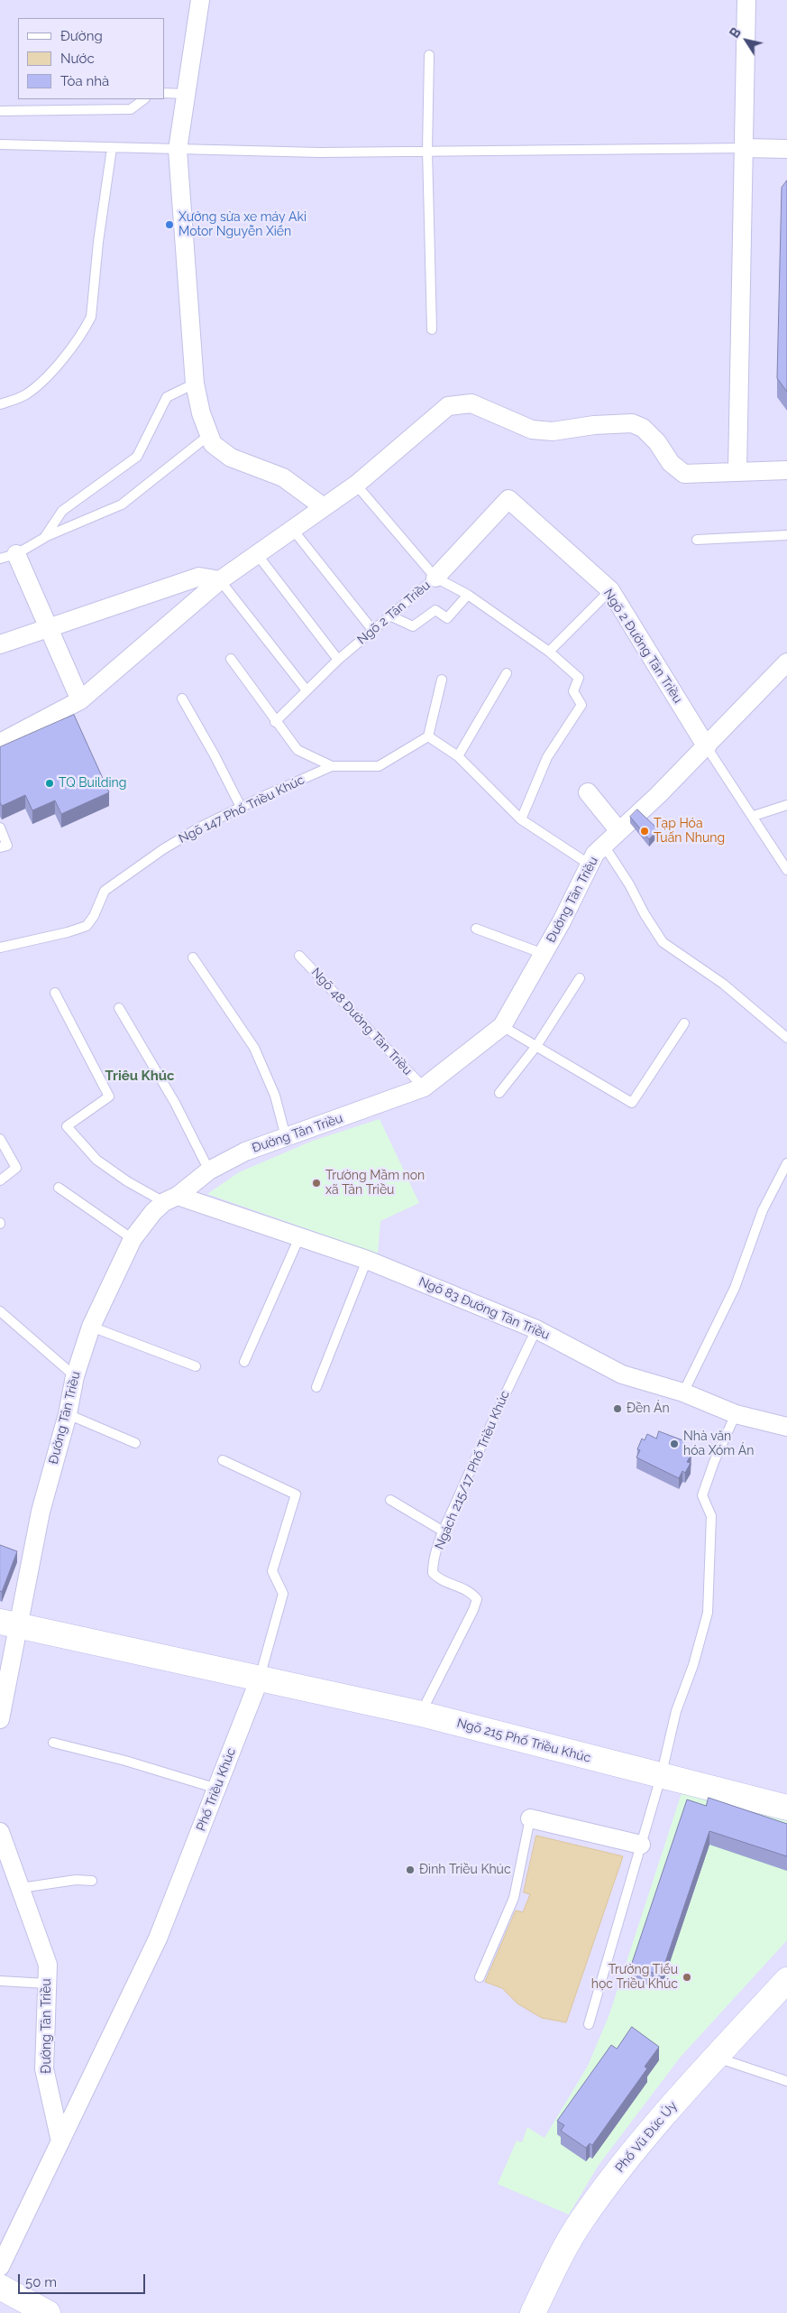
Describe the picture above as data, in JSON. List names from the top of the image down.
{
  "streets": {
    "street": [
      "Ngõ 2 Tân Triều",
      "Ngõ 2 Đường Tân Triều",
      "Đường Tân Triều",
      "Ngõ 83 Đường Tân Triều",
      "Ngõ 215 Phố Triều Khúc",
      "Phố Triều Khúc",
      "Phố Vũ Đức Úy"
    ],
    "lane": ["Ngõ 147 Phố Triều Khúc", "Ngõ 48 Đường Tân Triều", "Ngách 215/17 Phố Triều Khúc"]
  },
  "crossings": [
    ["Ngõ 2 Tân Triều", "Ngõ 2 Đường Tân Triều"],
    ["Ngõ 2 Đường Tân Triều", "Đường Tân Triều"],
    ["Đường Tân Triều", "Ngõ 48 Đường Tân Triều"],
    ["Đường Tân Triều", "Ngõ 83 Đường Tân Triều"],
    ["Đường Tân Triều", "Phố Triều Khúc"],
    ["Ngõ 83 Đường Tân Triều", "Ngách 215/17 Phố Triều Khúc"],
    ["Ngách 215/17 Phố Triều Khúc", "Ngõ 215 Phố Triều Khúc"],
    ["Ngõ 215 Phố Triều Khúc", "Phố Triều Khúc"]
  ],
  "districts": ["Triêu Khúc"],
  "places": [
    "Xưởng sửa xe máy Aki Motor Nguyễn Xiển",
    "TQ Building",
    "Tạp Hóa Tuấn Nhung",
    "Trường Mầm non xã Tân Triều",
    "Đền Án",
    "Nhà văn hóa Xóm Án",
    "Đình Triều Khúc",
    "Trường Tiểu học Triều Khúc"
  ],
  "legend": ["Đường", "Nước", "Tòa nhà"],
  "scale_bar": "50 m",
  "north": "top left"
}
